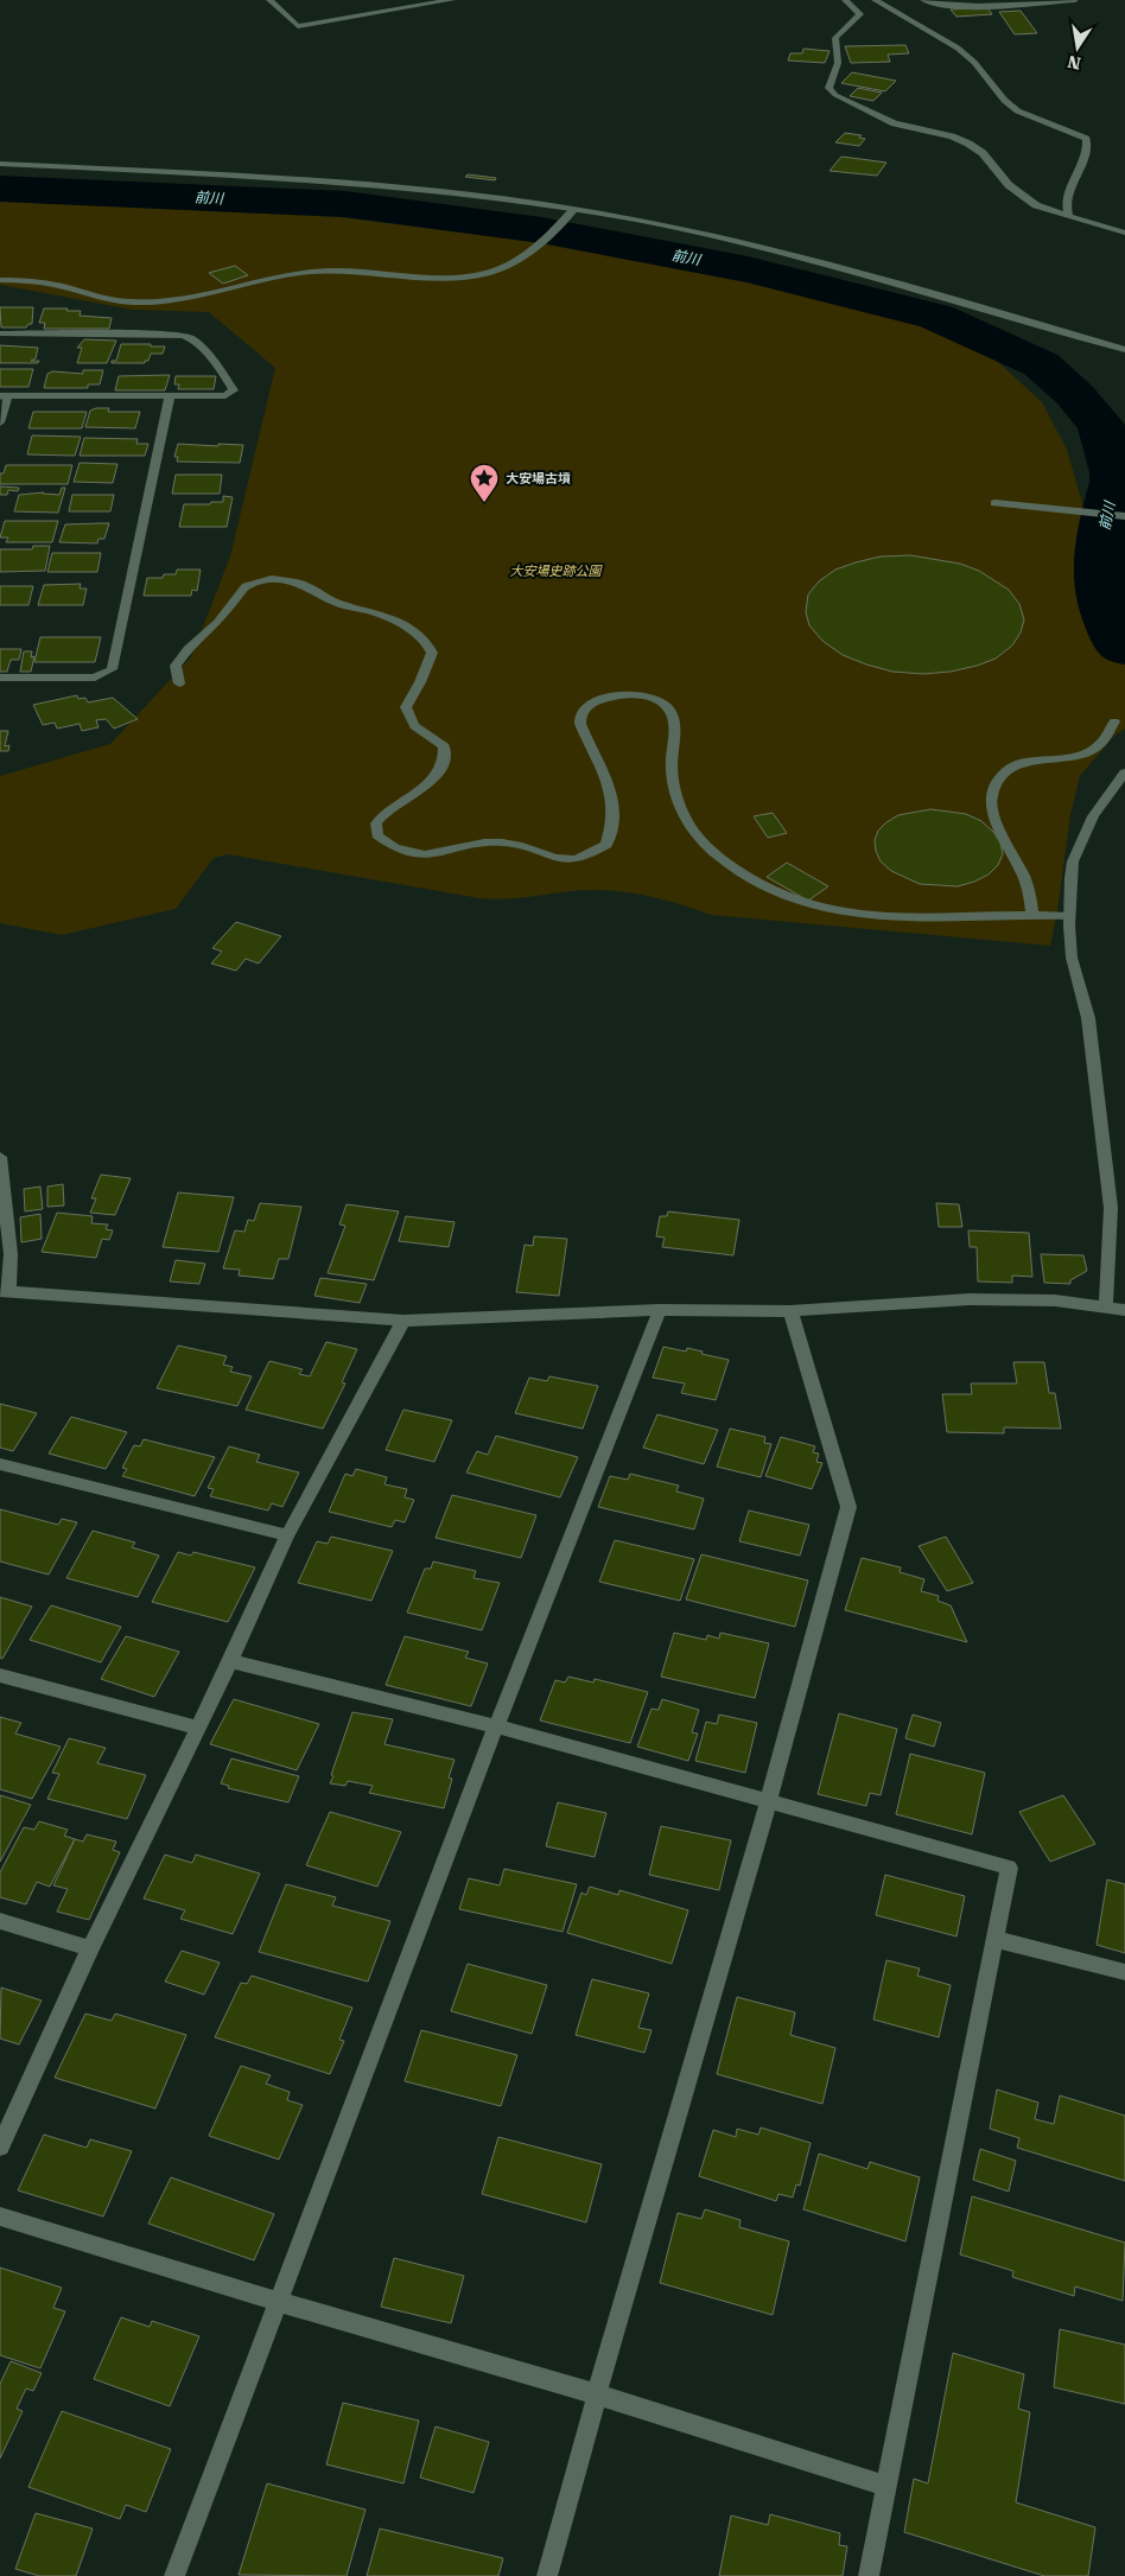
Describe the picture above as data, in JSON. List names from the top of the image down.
{
  "water": ["前川"],
  "parks": ["大安場史跡公園"],
  "places": {
    "place": ["大安場古墳"]
  },
  "north": "bottom"
}
